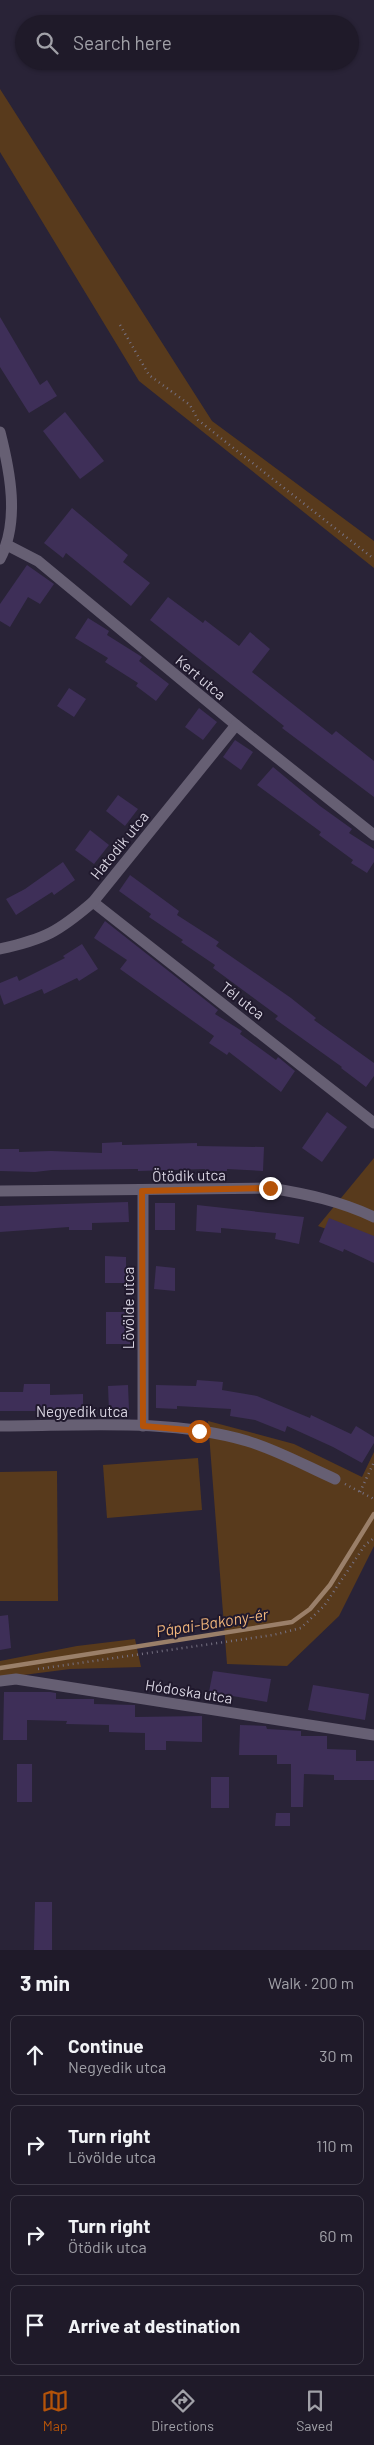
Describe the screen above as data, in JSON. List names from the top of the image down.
{
  "streets": {
    "street": [
      "Kert utca",
      "Hatodik utca",
      "Tél utca",
      "Ötödik utca",
      "Lövölde utca",
      "Negyedik utca",
      "Hódoska utca"
    ]
  },
  "crossings": [
    ["Kert utca", "Hatodik utca"],
    ["Hatodik utca", "Tél utca"],
    ["Ötödik utca", "Lövölde utca"],
    ["Lövölde utca", "Negyedik utca"]
  ],
  "water": ["Pápai-Bakony-ér"],
  "page": {
    "search": "Search here",
    "heading": ["3 min", "Walk · 200 m"],
    "list": [
      ["Continue", "Negyedik utca", "30 m"],
      ["Turn right", "Lövölde utca", "110 m"],
      ["Turn right", "Ötödik utca", "60 m"],
      "Arrive at destination"
    ],
    "nav": ["Map", "Directions", "Saved"]
  }
}
